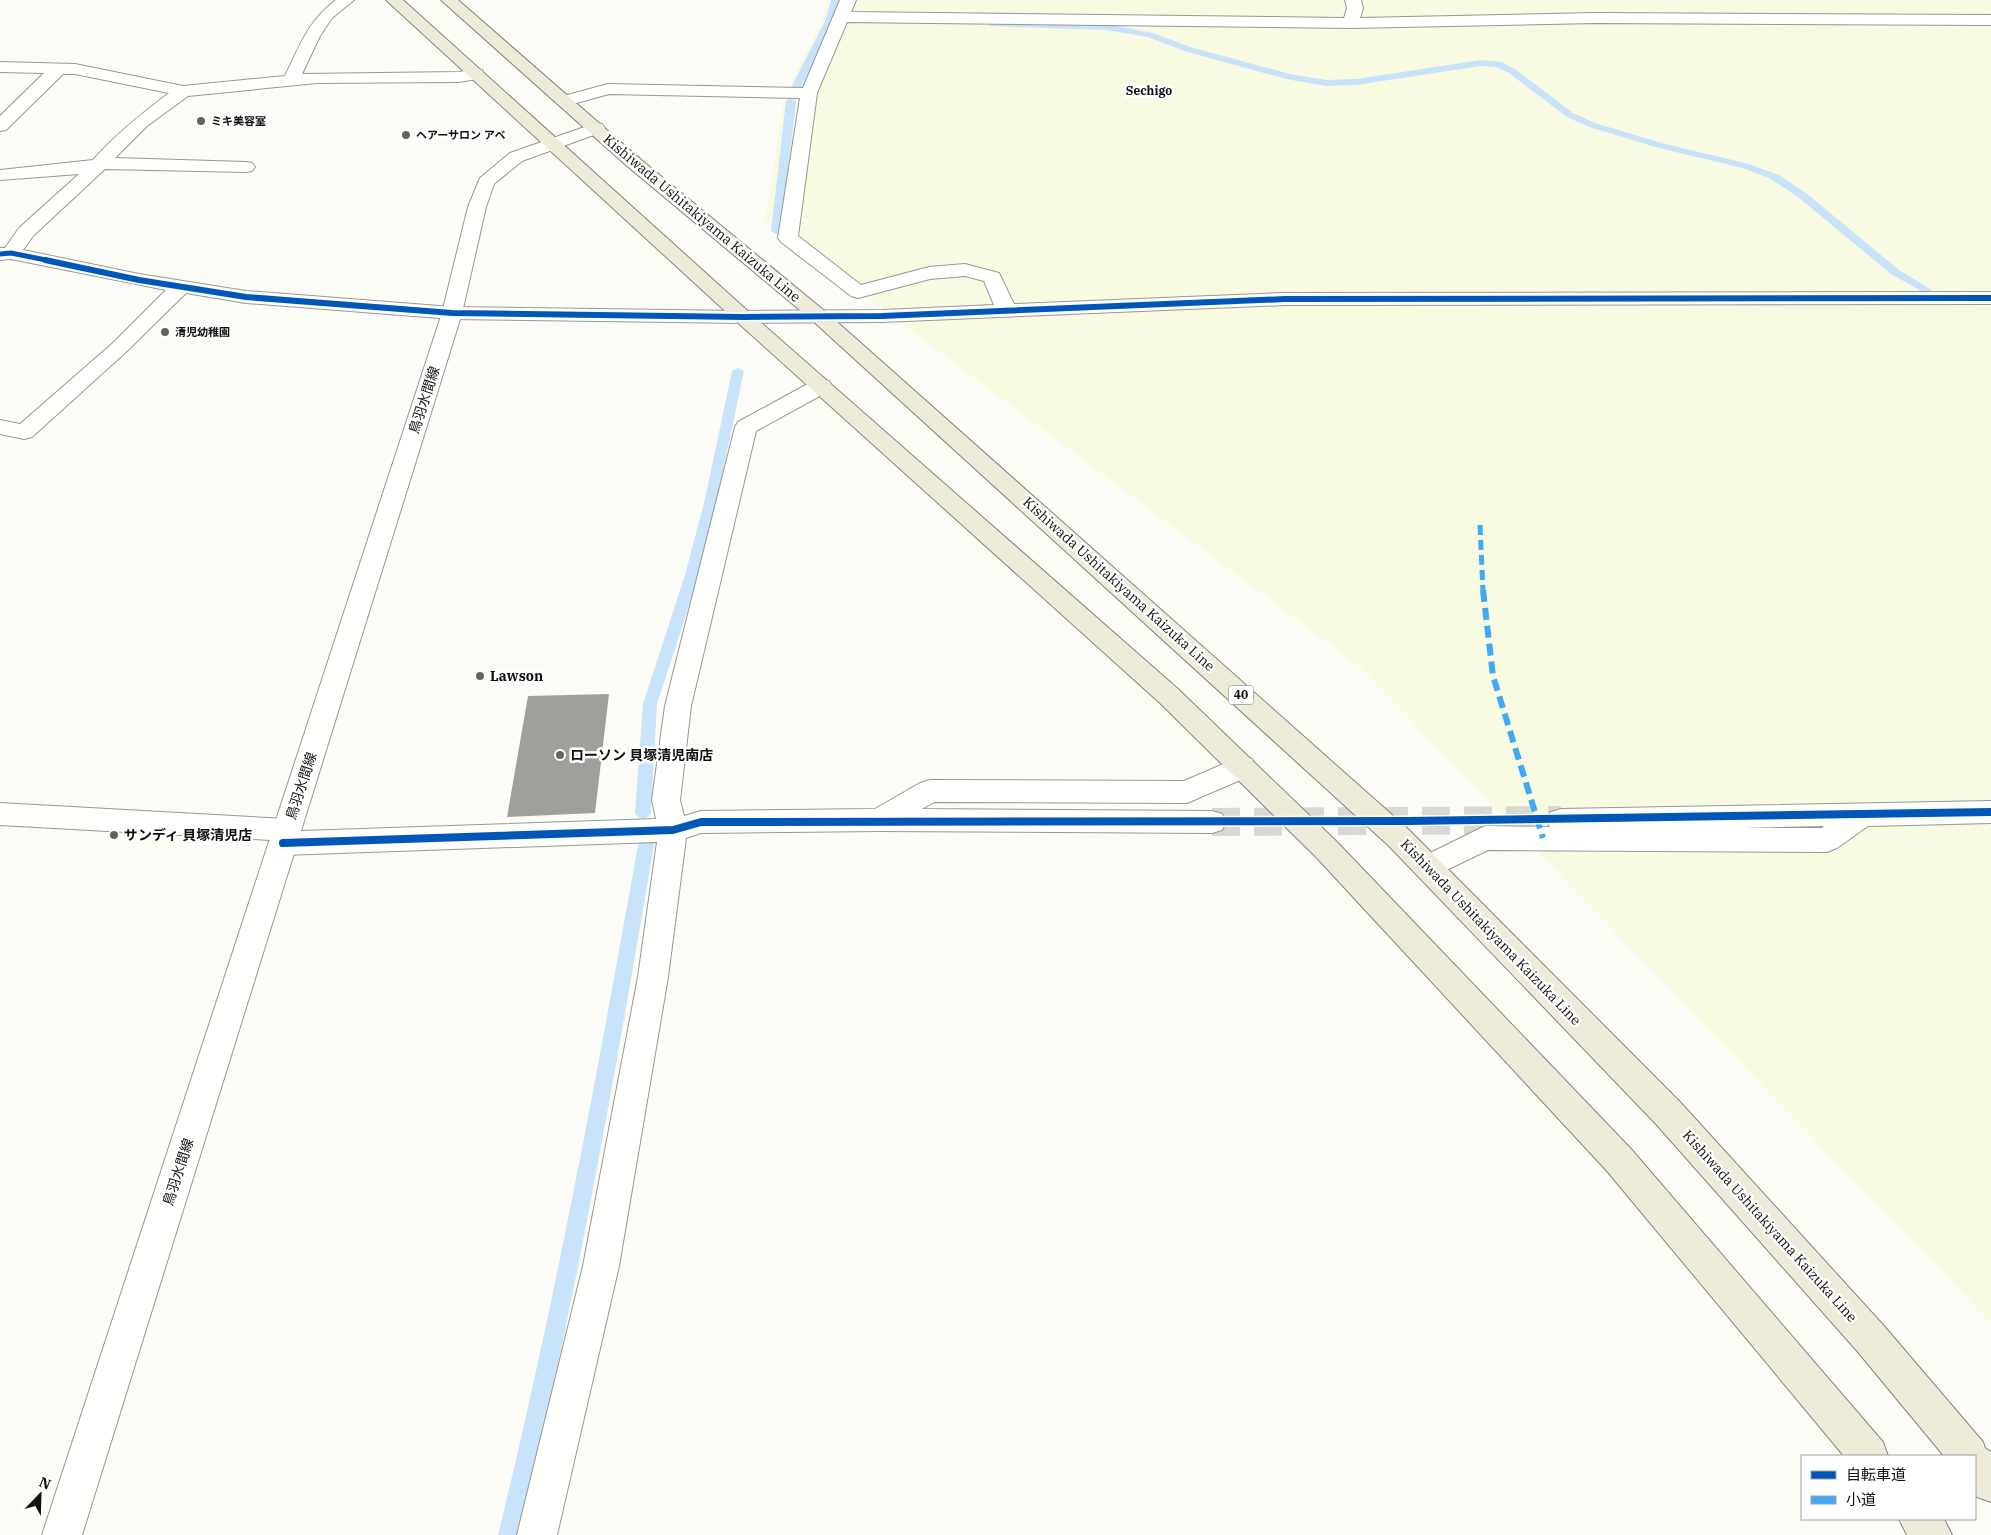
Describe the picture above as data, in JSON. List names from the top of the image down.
{
  "streets": {
    "main road": ["Kishiwada Ushitakiyama Kaizuka Line", "40"],
    "street": ["鳥羽水間線"]
  },
  "crossings": [
    ["Kishiwada Ushitakiyama Kaizuka Line", "鳥羽水間線"]
  ],
  "districts": ["Sechigo"],
  "places": [
    "ミキ美容室",
    "ヘアーサロン アベ",
    "清児幼稚園",
    "Lawson",
    "ローソン 貝塚清児南店",
    "サンディ 貝塚清児店"
  ],
  "legend": ["自転車道", "小道"],
  "north": "top right"
}
